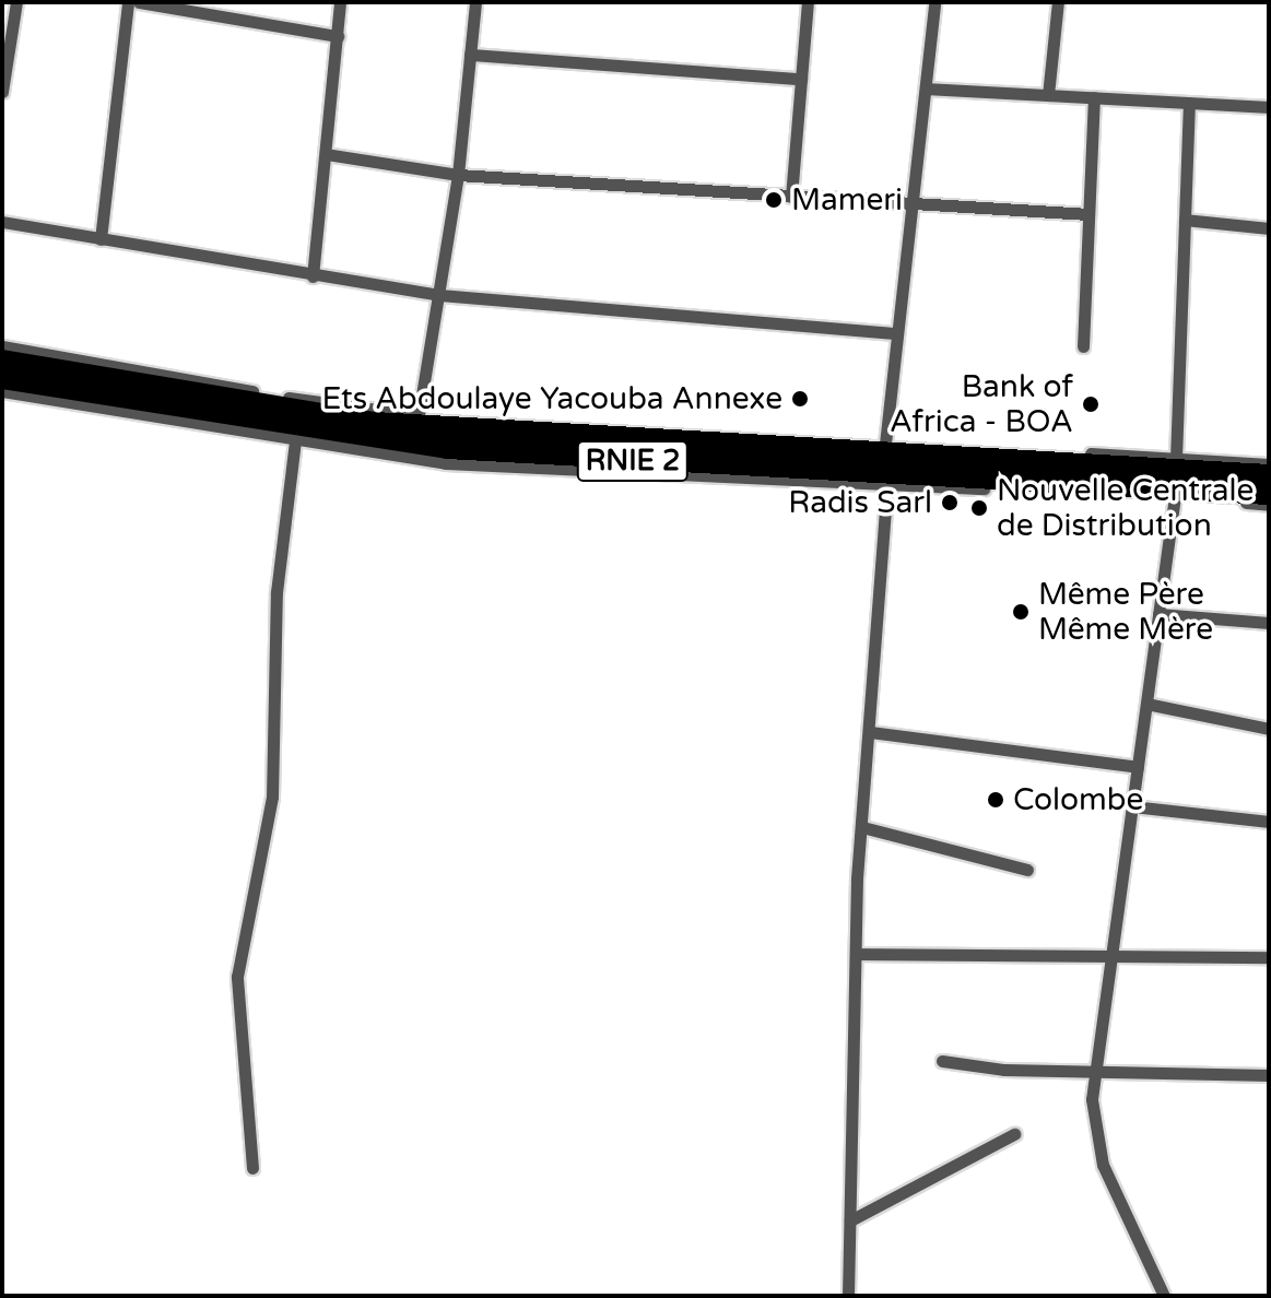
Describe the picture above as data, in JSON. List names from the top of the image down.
{
  "streets": {
    "highway": ["RNIE 2"]
  },
  "places": [
    "Mameri",
    "Ets Abdoulaye Yacouba Annexe",
    "Bank of Africa - BOA",
    "Radis Sarl",
    "Nouvelle Centrale de Distribution",
    "Même Père Même Mère",
    "Colombe"
  ]
}
